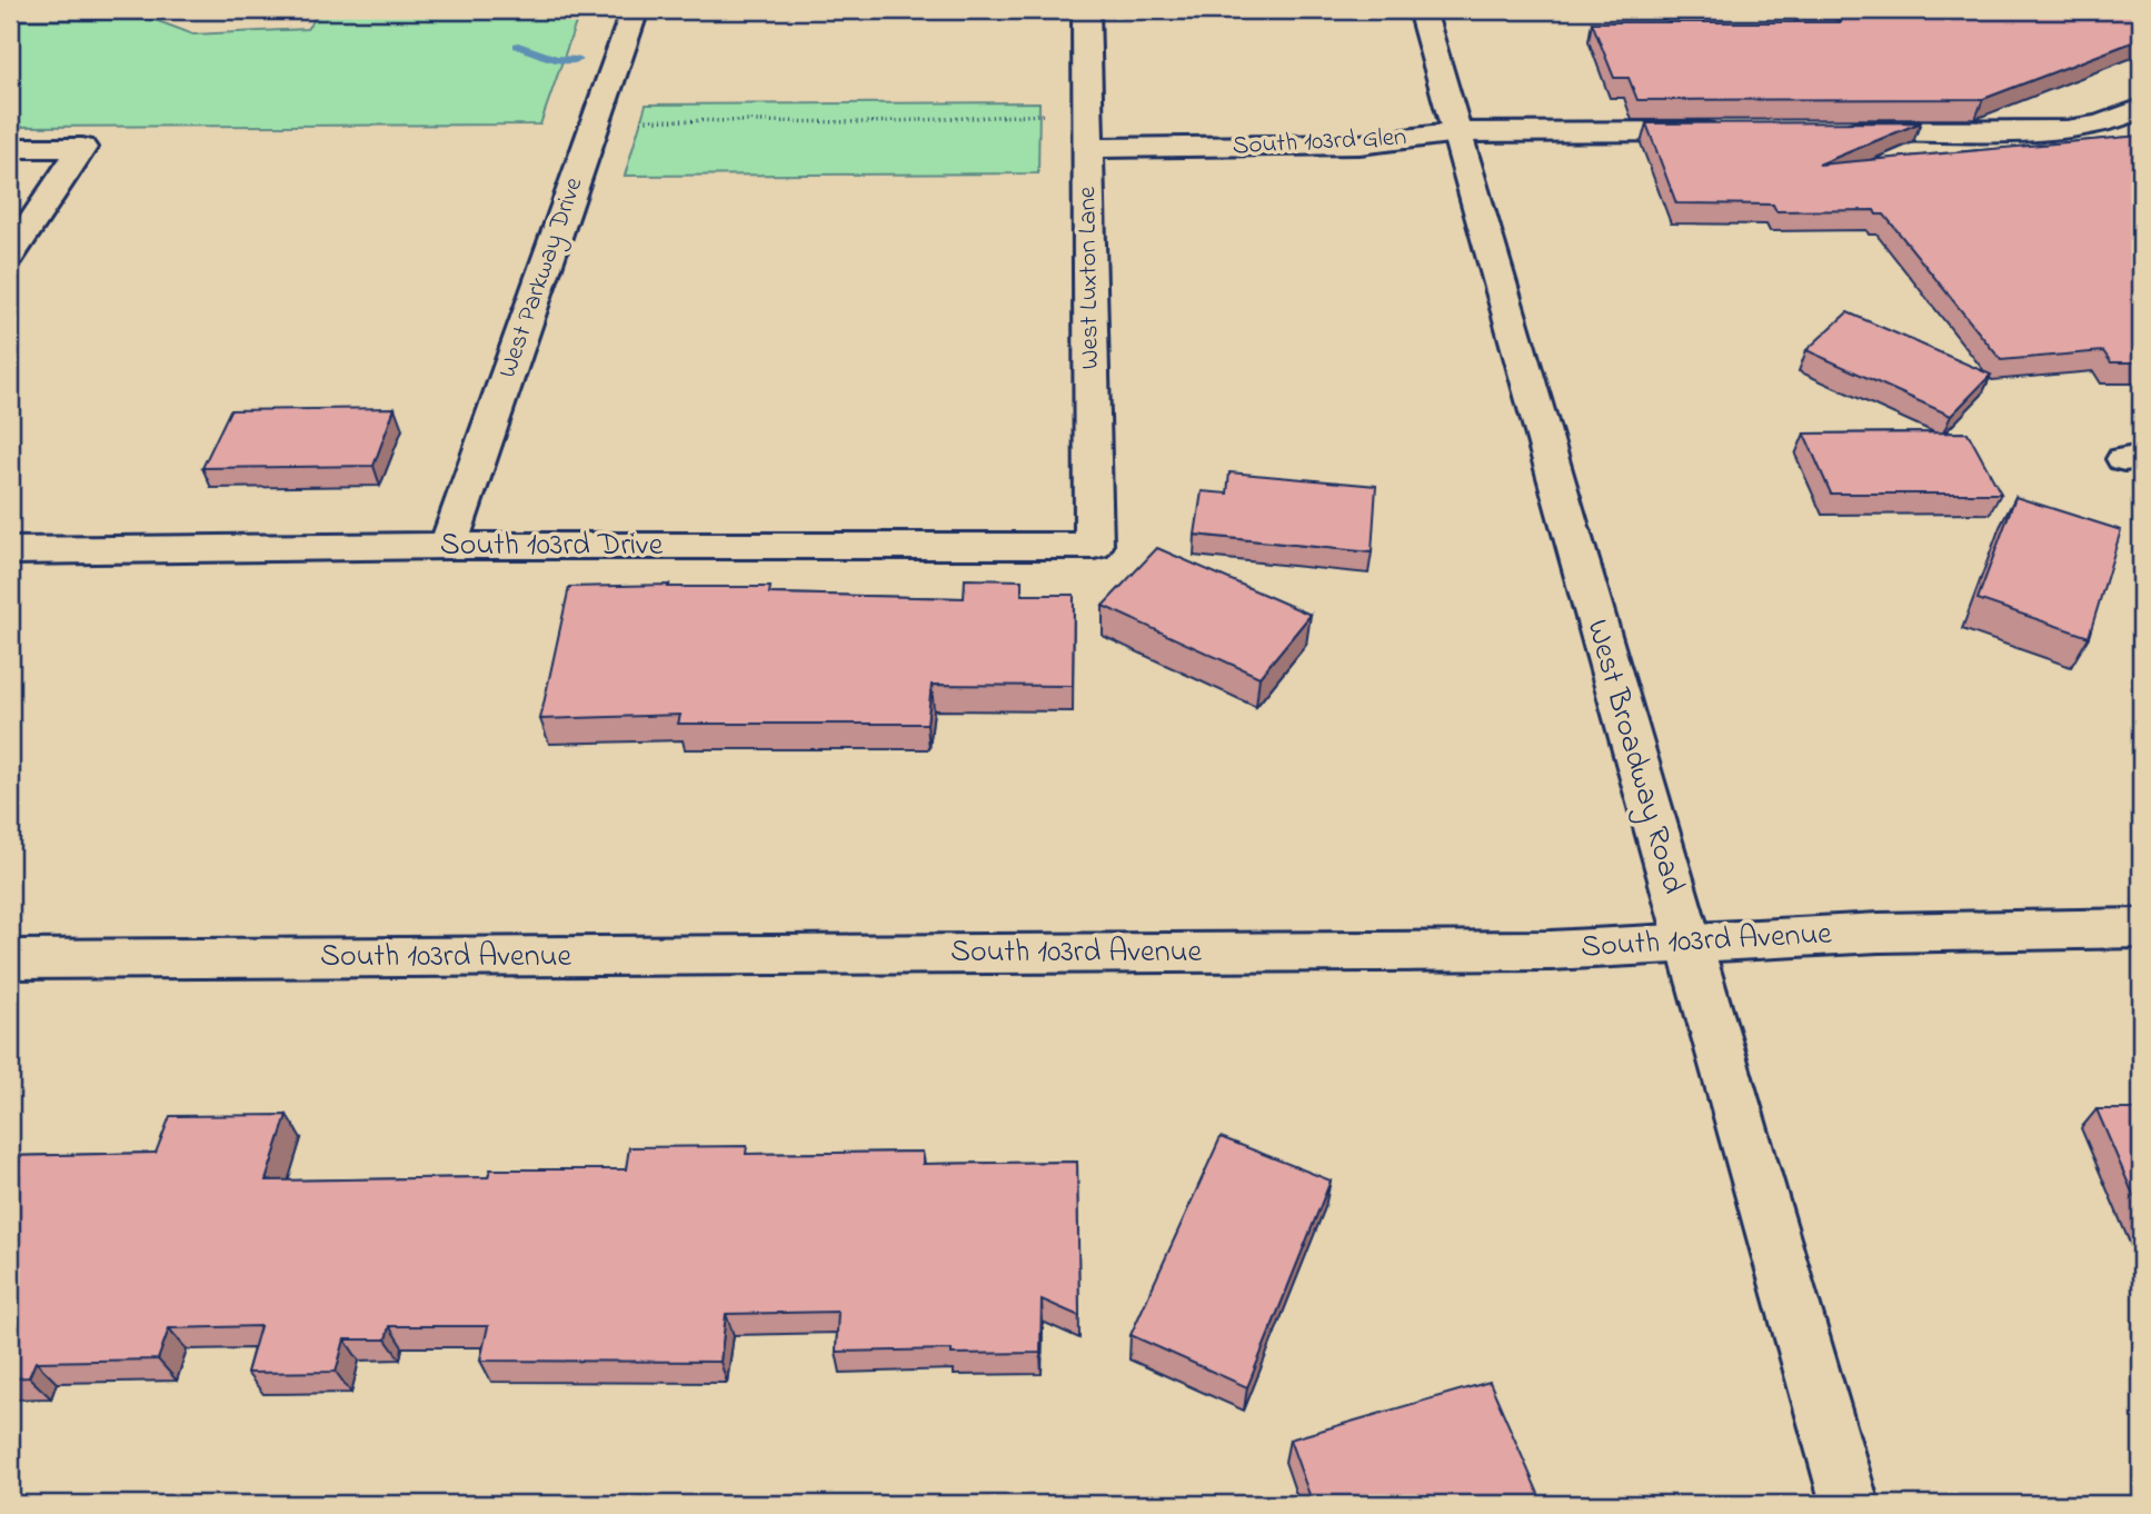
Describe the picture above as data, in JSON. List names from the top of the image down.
{
  "streets": {
    "street": [
      "South 103rd Glen",
      "West Parkway Drive",
      "West Luxton Lane",
      "South 103rd Drive",
      "West Broadway Road",
      "South 103rd Avenue"
    ]
  },
  "crossings": [
    ["South 103rd Glen", "West Luxton Lane"],
    ["South 103rd Glen", "West Broadway Road"],
    ["West Parkway Drive", "South 103rd Drive"],
    ["West Luxton Lane", "South 103rd Drive"],
    ["West Broadway Road", "South 103rd Avenue"]
  ]
}
